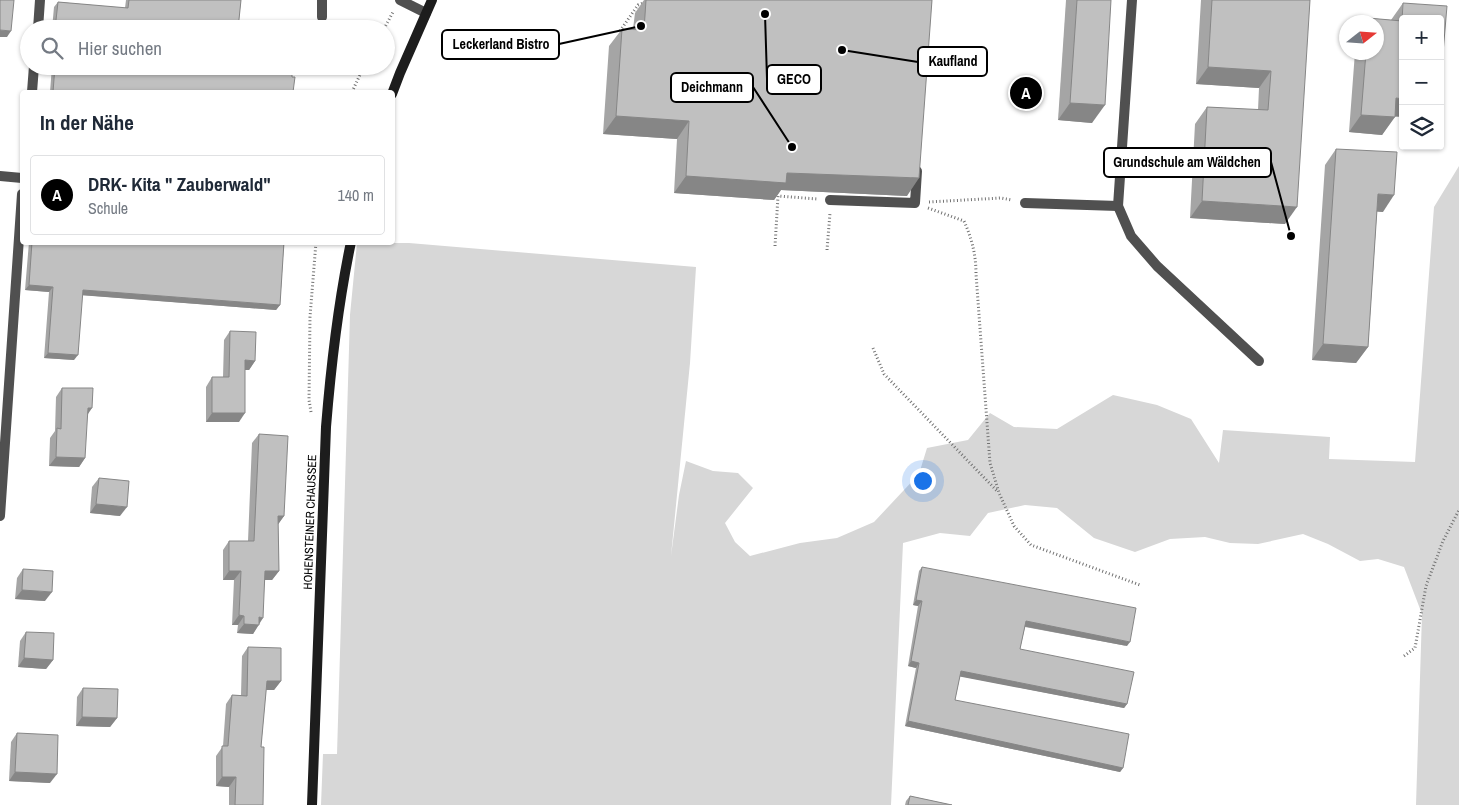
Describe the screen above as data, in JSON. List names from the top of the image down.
{
  "streets": {
    "main road": ["HOHENSTEINER CHAUSSEE"]
  },
  "places": [
    "GECO",
    "Leckerland Bistro",
    "Kaufland",
    "Deichmann",
    "Grundschule am Wäldchen"
  ],
  "north": "right",
  "page": {
    "map_buttons": ["+", "−"],
    "search": "Hier suchen",
    "pins": "A",
    "heading": "In der Nähe",
    "list": [
      {
        "mark": "A",
        "name": "DRK- Kita \" Zauberwald\"",
        "note": "Schule",
        "value": "140 m"
      }
    ]
  }
}
